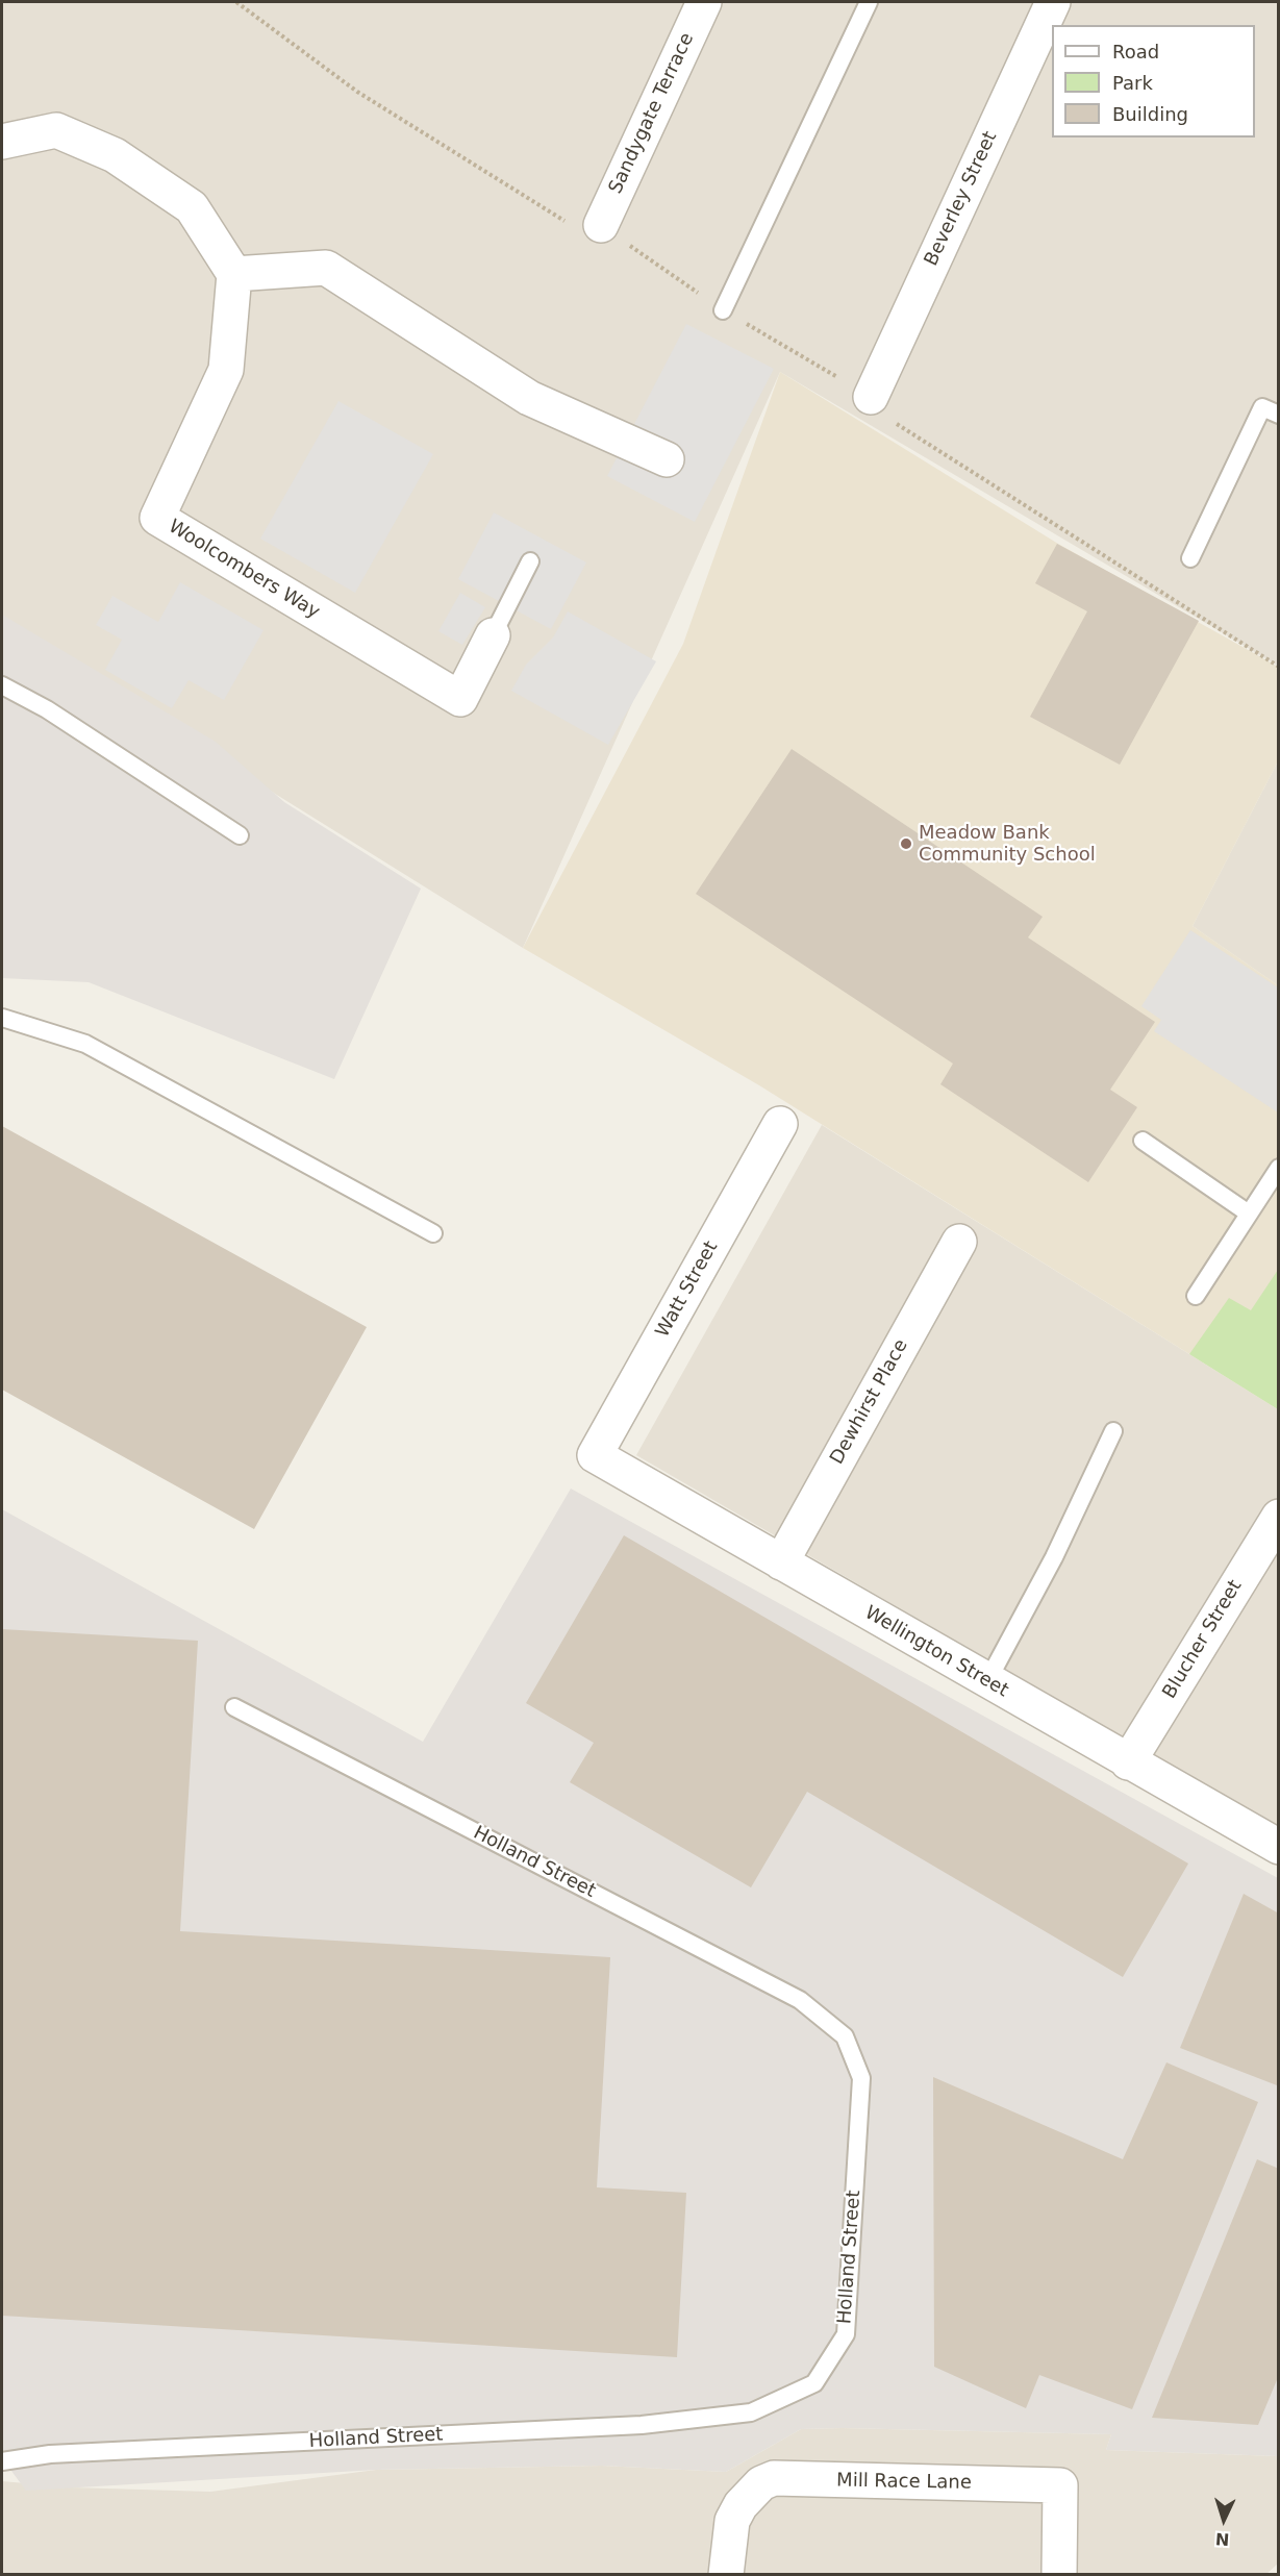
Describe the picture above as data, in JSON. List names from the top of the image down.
{
  "streets": {
    "street": [
      "Sandygate Terrace",
      "Beverley Street",
      "Woolcombers Way",
      "Watt Street",
      "Dewhirst Place",
      "Blucher Street",
      "Wellington Street",
      "Mill Race Lane"
    ],
    "lane": ["Holland Street"]
  },
  "crossings": [
    ["Watt Street", "Wellington Street"],
    ["Dewhirst Place", "Wellington Street"],
    ["Blucher Street", "Wellington Street"]
  ],
  "places": ["Meadow Bank Community School"],
  "legend": ["Road", "Park", "Building"],
  "north": "bottom"
}
